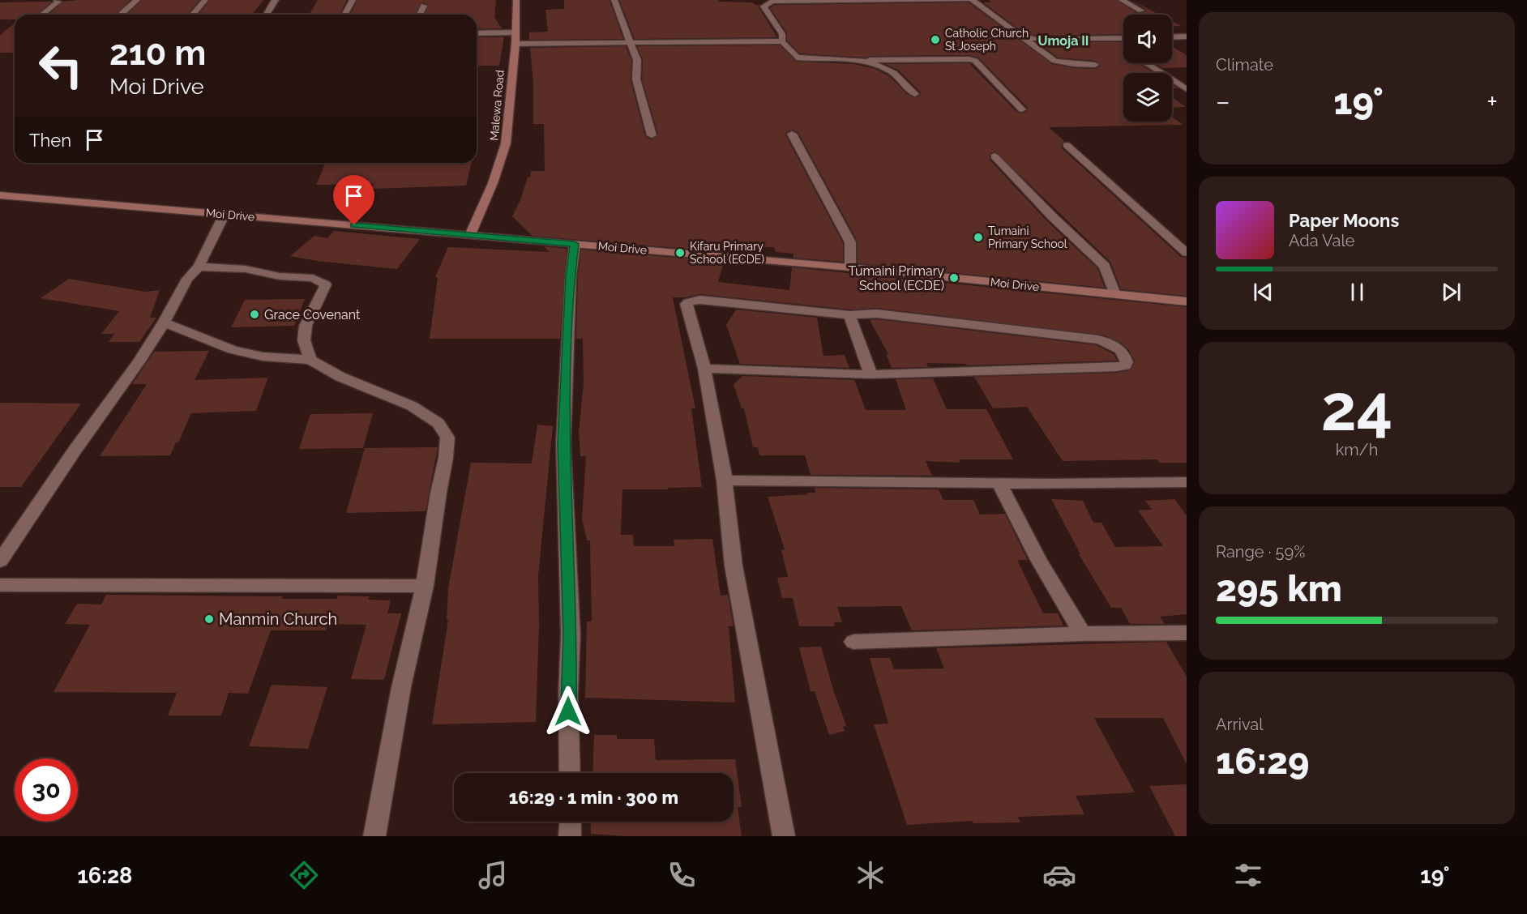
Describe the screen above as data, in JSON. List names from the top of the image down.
{
  "streets": {
    "street": ["Malewa Road", "Moi Drive"]
  },
  "crossings": [
    ["Malewa Road", "Moi Drive"]
  ],
  "districts": ["Umoja II"],
  "places": [
    "Catholic Church St Joseph",
    "Tumaini Primary School",
    "Kifaru Primary School (ECDE)",
    "Tumaini Primary School (ECDE)",
    "Grace Covenant",
    "Manmin Church"
  ],
  "page": {
    "tile": [
      "Climate",
      ["24", "km/h"],
      ["Range · 59%", "295 km"],
      ["Arrival", "16:29"]
    ],
    "turn": ["210 m", "Moi Drive"],
    "heat": ["−", "19°", "+"],
    "then": "Then",
    "song": ["Paper Moons", "Ada Vale"],
    "limit": "30",
    "trip": "16:29 · 1 min · 300 m",
    "tabs": ["16:28", "19°"]
  }
}
